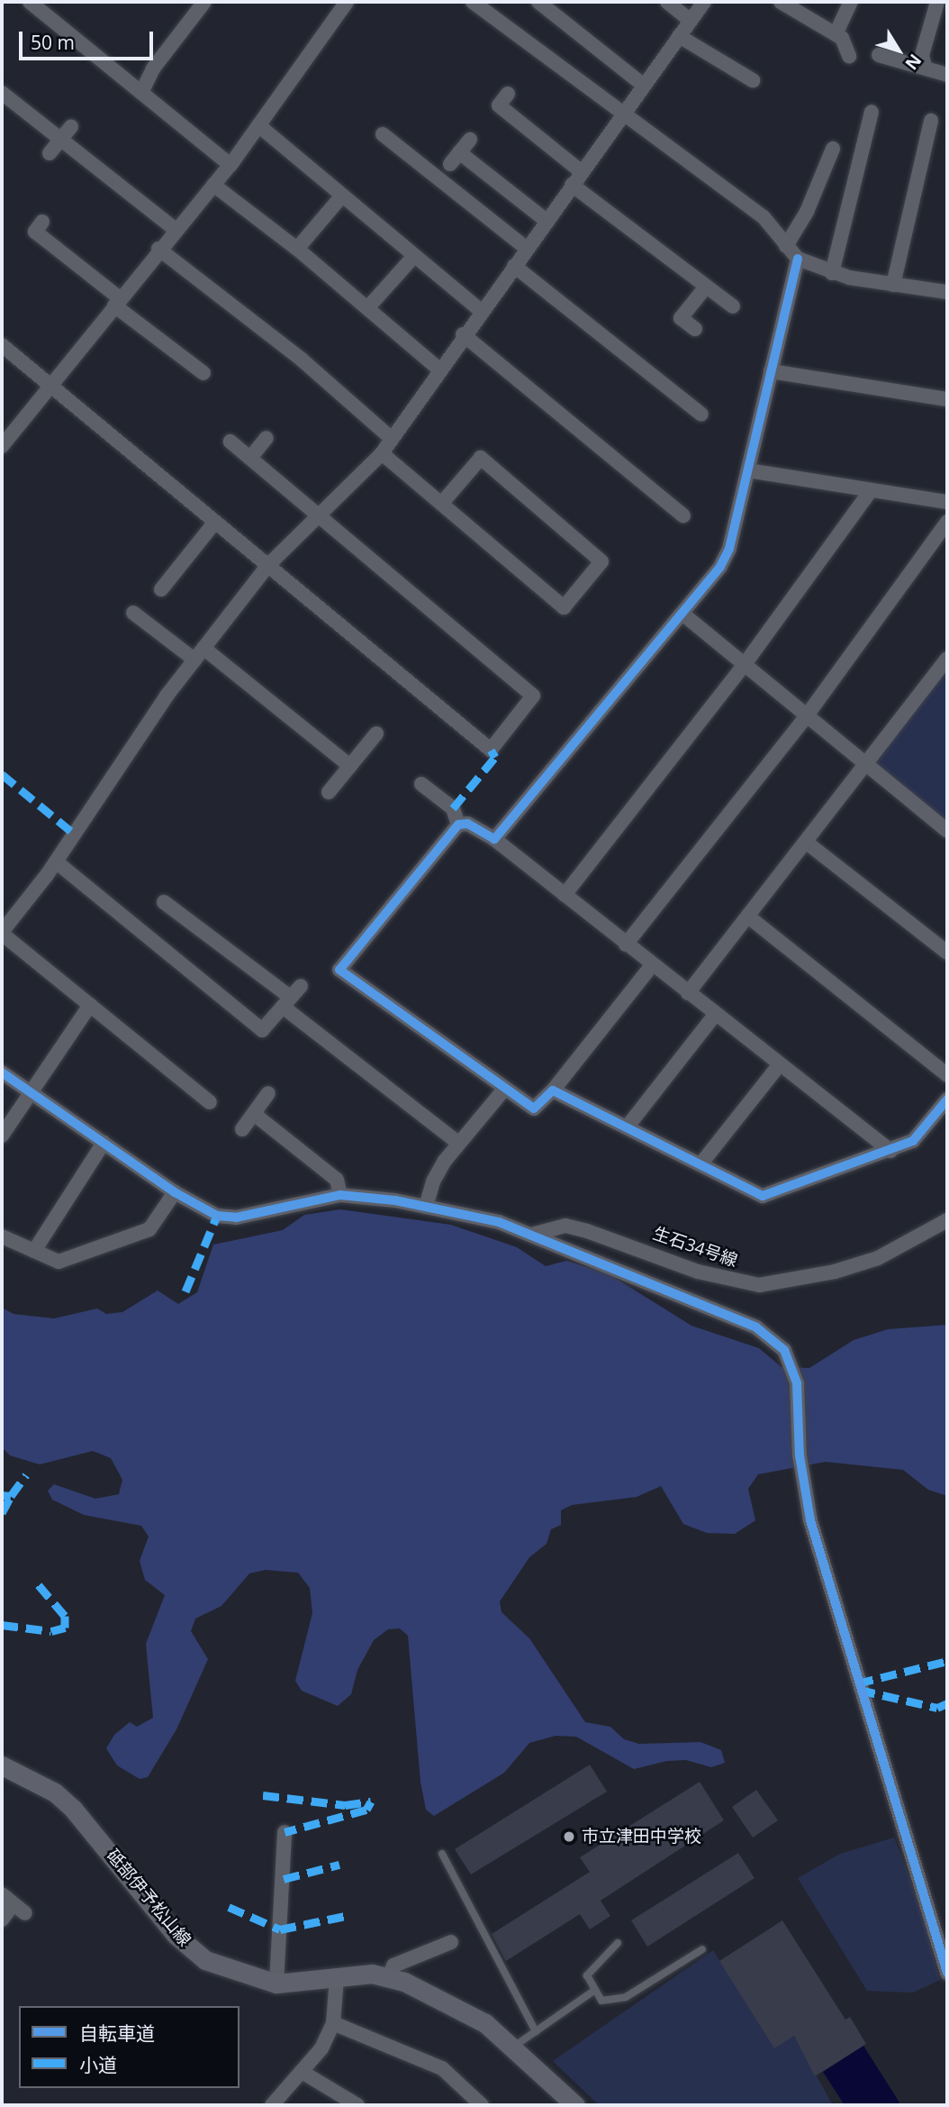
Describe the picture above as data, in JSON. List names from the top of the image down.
{
  "streets": {
    "main road": ["砥部伊予松山線"],
    "street": ["生石34号線"]
  },
  "places": ["市立津田中学校"],
  "legend": ["自転車道", "小道"],
  "scale_bar": "50 m",
  "north": "bottom right"
}
